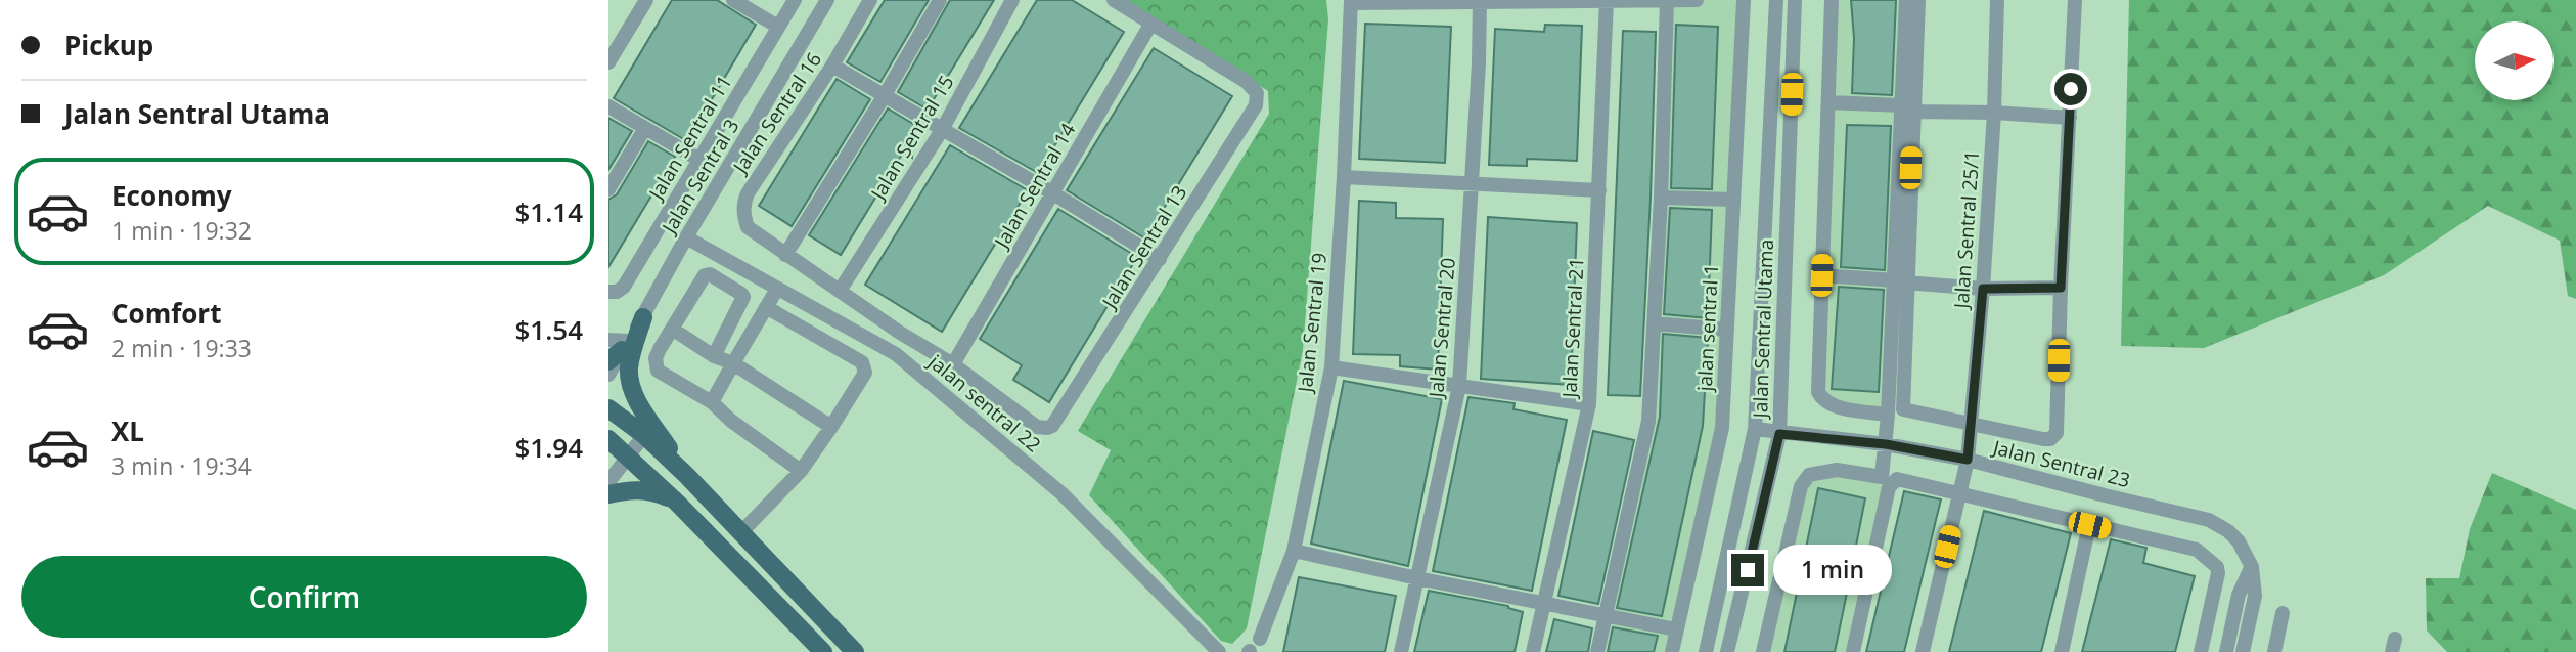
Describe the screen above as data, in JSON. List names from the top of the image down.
{
  "streets": {
    "street": [
      "Jalan Sentral 16",
      "Jalan Sentral 11",
      "Jalan Sentral 15",
      "Jalan Sentral 3",
      "Jalan Sentral 14",
      "Jalan Sentral 25/1",
      "Jalan Sentral 13",
      "Jalan Sentral 19",
      "Jalan Sentral 20",
      "Jalan Sentral 21",
      "jalan sentral 1",
      "Jalan Sentral Utama",
      "jalan sentral 22",
      "Jalan Sentral 23"
    ]
  },
  "crossings": [
    ["Jalan Sentral 16", "Jalan Sentral 15"],
    ["Jalan Sentral 16", "Jalan Sentral 14"],
    ["Jalan Sentral 16", "Jalan Sentral 13"],
    ["Jalan Sentral 3", "jalan sentral 22"],
    ["Jalan Sentral 14", "Jalan Sentral 13"],
    ["Jalan Sentral 25/1", "Jalan Sentral 23"],
    ["Jalan Sentral Utama", "Jalan Sentral 23"]
  ],
  "north": "right",
  "page": {
    "banner": ["Pickup", "Jalan Sentral Utama"],
    "list": [
      {
        "name": "Economy",
        "note": "1 min · 19:32",
        "value": "$1.14"
      },
      {
        "name": "Comfort",
        "note": "2 min · 19:33",
        "value": "$1.54"
      },
      {
        "name": "XL",
        "note": "3 min · 19:34",
        "value": "$1.94"
      }
    ],
    "buttons": "Confirm",
    "bubble": "1 min"
  }
}
